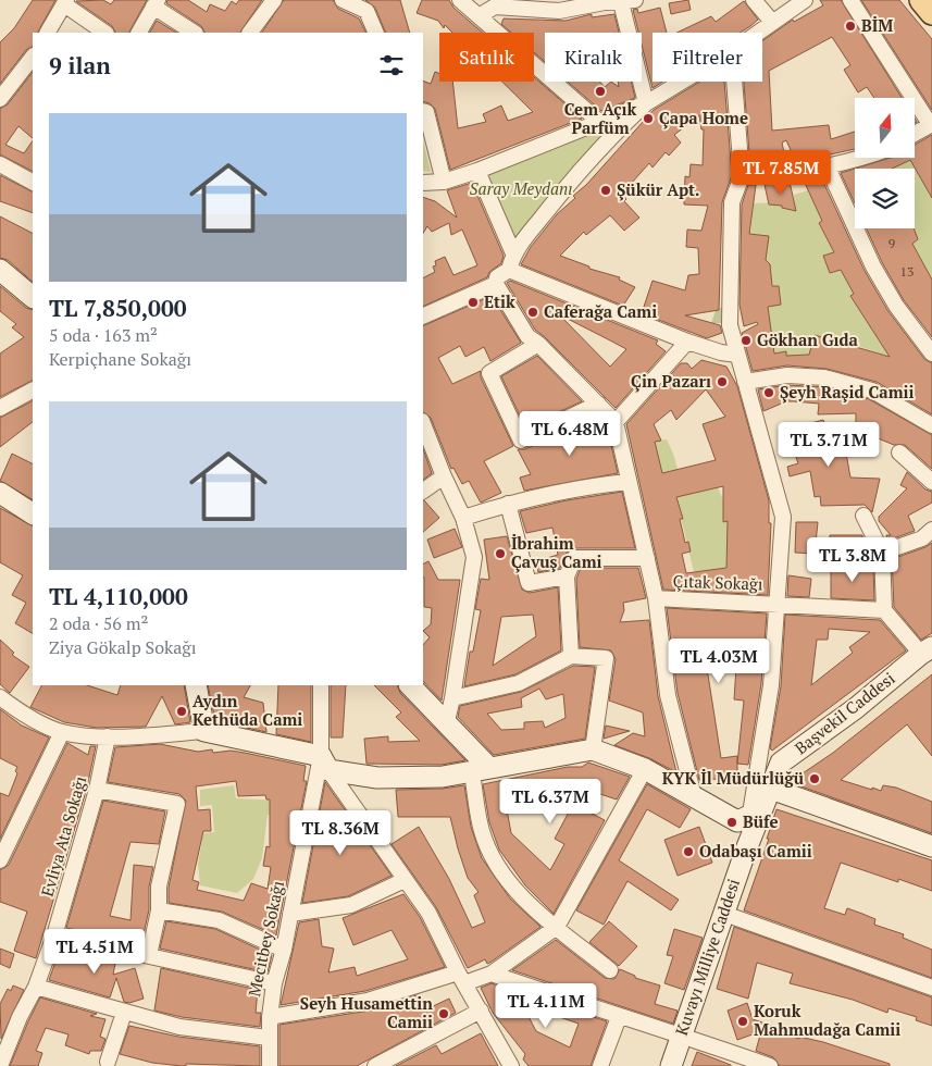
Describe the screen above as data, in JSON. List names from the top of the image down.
{
  "streets": {
    "street": [
      "Çıtak Sokağı",
      "Başvekil Caddesi",
      "Evliya Ata Sokağı",
      "Meсitbey Sokağı",
      "Kuvayı Milliye Caddesi"
    ]
  },
  "crossings": [
    ["Başvekil Caddesi", "Kuvayı Milliye Caddesi"]
  ],
  "parks": ["Saray Meydanı"],
  "places": [
    "BİM",
    "Cem Açık Parfüm",
    "Çapa Home",
    "Şükür Apt.",
    "Etik",
    "Caferağa Cami",
    "Gökhan Gıda",
    "Çin Pazarı",
    "Şeyh Raşid Camii",
    "İbrahim Çavuş Cami",
    "Aydın Kethüda Cami",
    "KYK İl Müdürlüğü",
    "Büfe",
    "Odabaşı Camii",
    "Seyh Husamettin Camii",
    "Koruk Mahmudağa Camii"
  ],
  "house_numbers": ["9", "13"],
  "north": "top",
  "page": {
    "chip": ["Satılık", "Kiralık", "Filtreler"],
    "heading": "9 ilan",
    "list": [
      {
        "name": "TL 7,850,000",
        "note": "5 oda · 163 m² · Kerpiçhane Sokağı"
      },
      {
        "name": "TL 4,110,000",
        "note": "2 oda · 56 m² · Ziya Gökalp Sokağı"
      }
    ],
    "price": [
      "TL 7.85M",
      "TL 6.48M",
      "TL 3.71M",
      "TL 3.8M",
      "TL 4.03M",
      "TL 6.37M",
      "TL 8.36M",
      "TL 4.51M",
      "TL 4.11M"
    ]
  }
}
